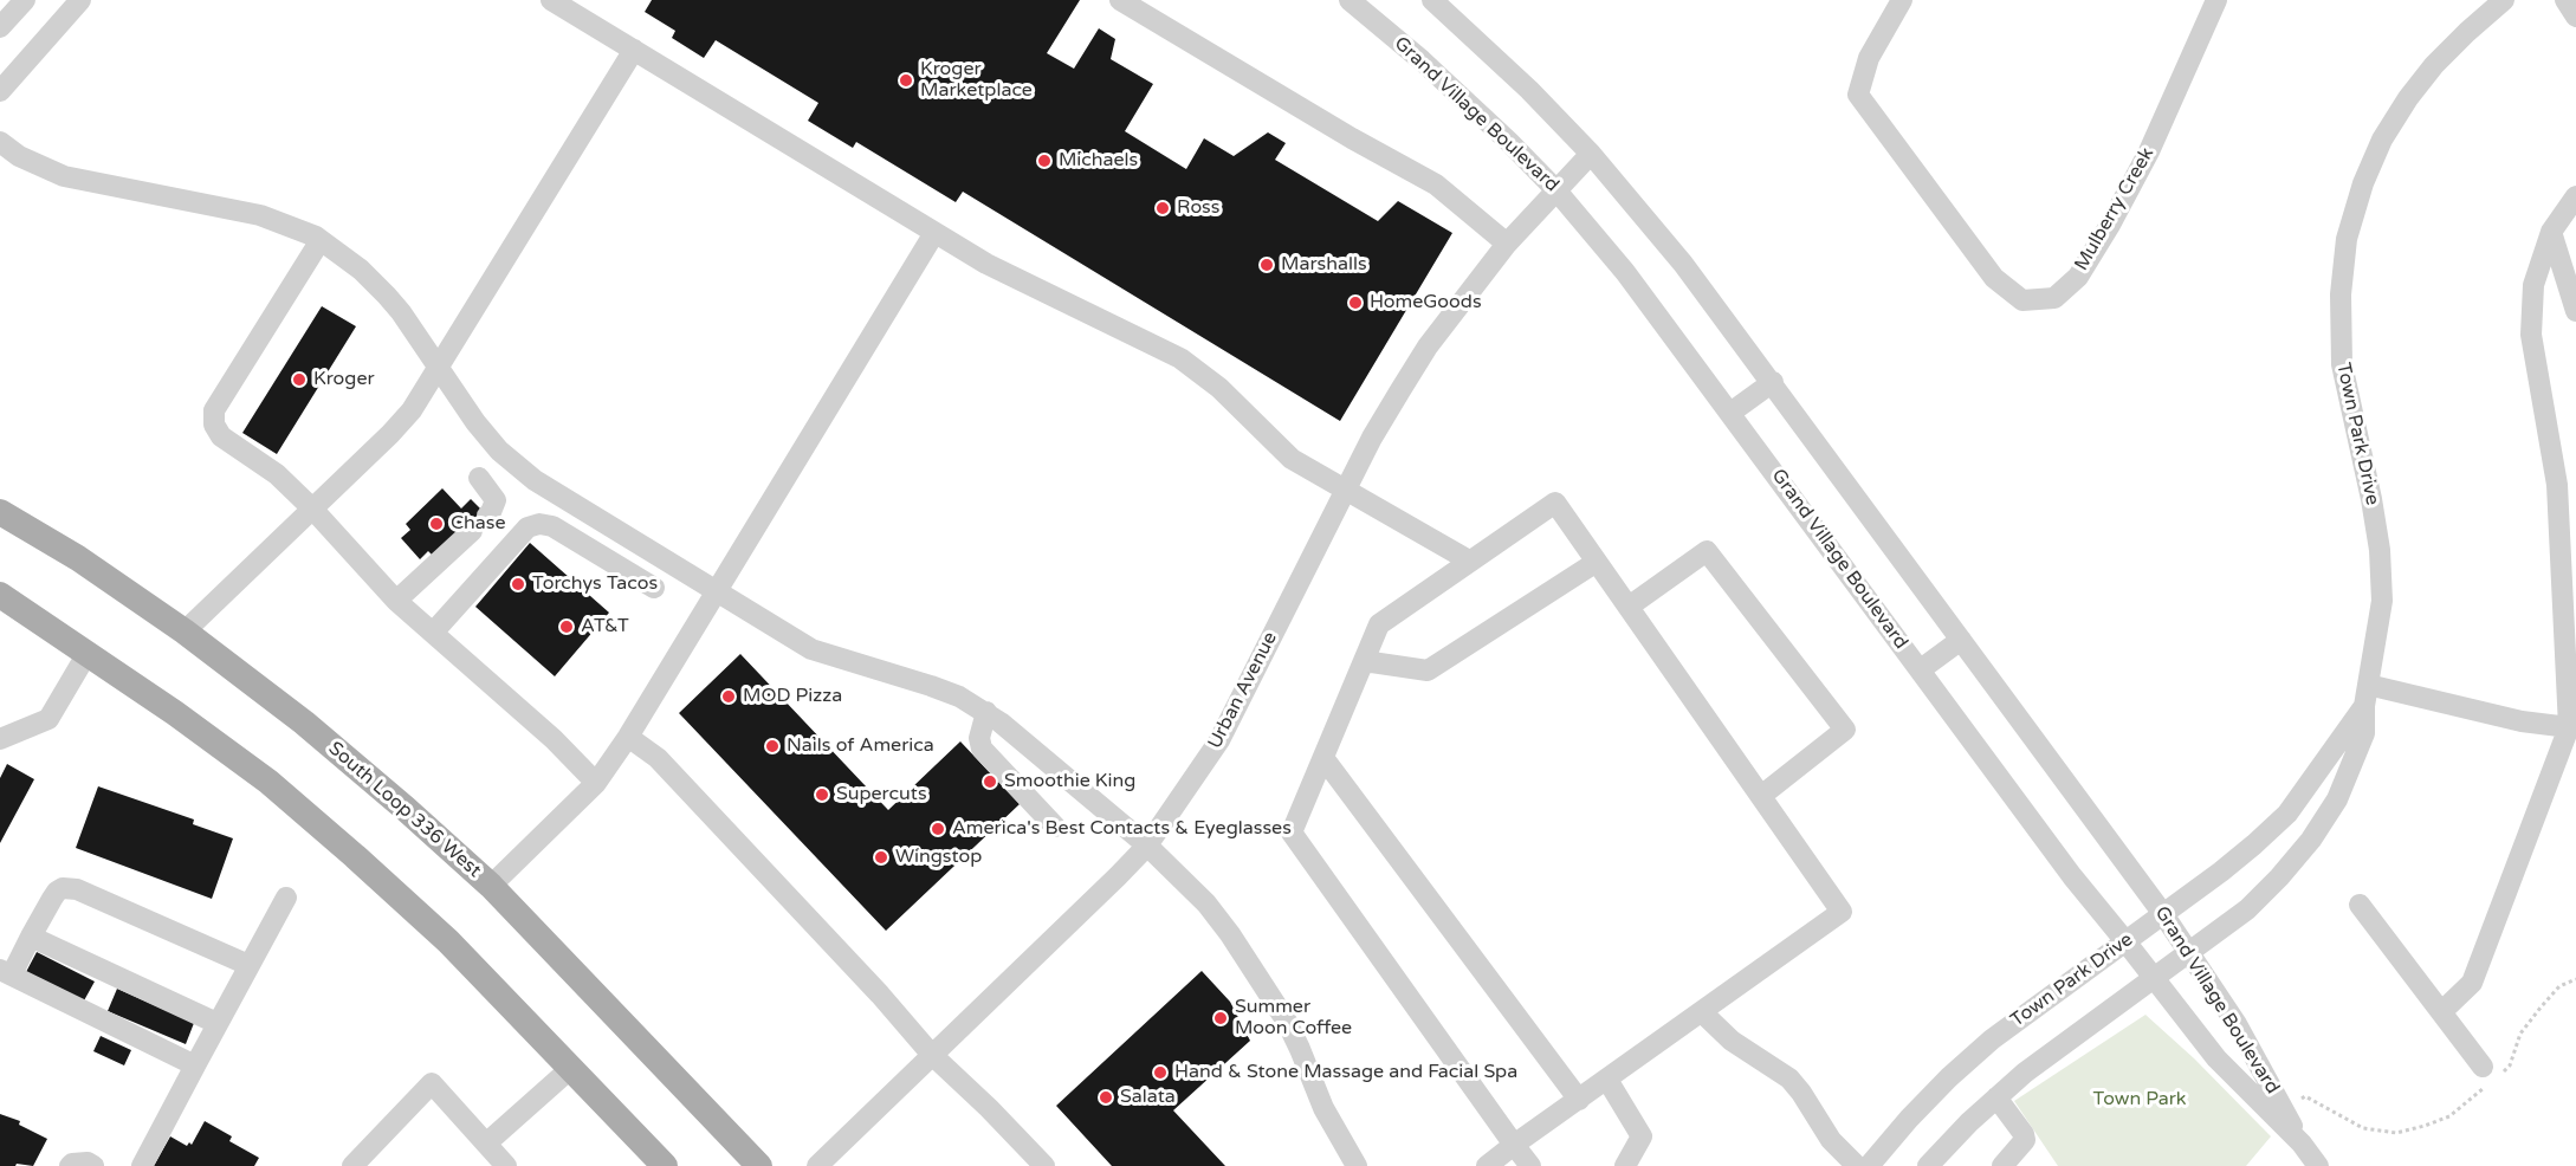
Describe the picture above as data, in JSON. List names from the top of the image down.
{
  "streets": {
    "main road": ["South Loop 336 West"],
    "street": [
      "Grand Village Boulevard",
      "Mulberry Creek",
      "Town Park Drive",
      "Urban Avenue"
    ]
  },
  "crossings": [
    ["Grand Village Boulevard", "Town Park Drive"],
    ["Grand Village Boulevard", "Urban Avenue"]
  ],
  "parks": ["Town Park"],
  "places": [
    "Kroger Marketplace",
    "Michaels",
    "Ross",
    "Marshalls",
    "HomeGoods",
    "Kroger",
    "Chase",
    "Torchys Tacos",
    "AT&T",
    "MOD Pizza",
    "Nails of America",
    "Smoothie King",
    "Supercuts",
    "America's Best Contacts & Eyeglasses",
    "Wingstop",
    "Summer Moon Coffee",
    "Hand & Stone Massage and Facial Spa",
    "Salata"
  ]
}
